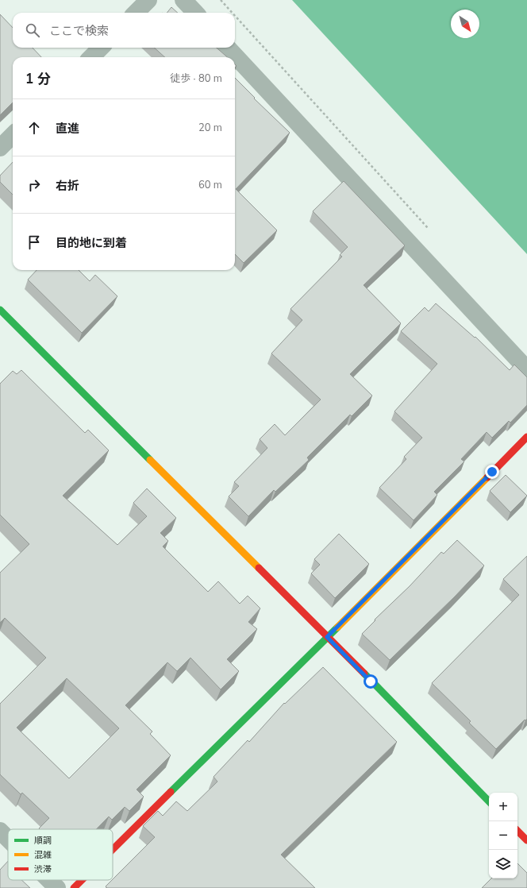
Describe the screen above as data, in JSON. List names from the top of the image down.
{
  "legend": ["順調", "混雑", "渋滞"],
  "north": "bottom right",
  "page": {
    "search": "ここで検索",
    "heading": ["1 分", "徒歩 · 80 m"],
    "list": [
      ["直進", "20 m"],
      ["右折", "60 m"],
      "目的地に到着"
    ],
    "map_buttons": ["+", "−"]
  }
}
